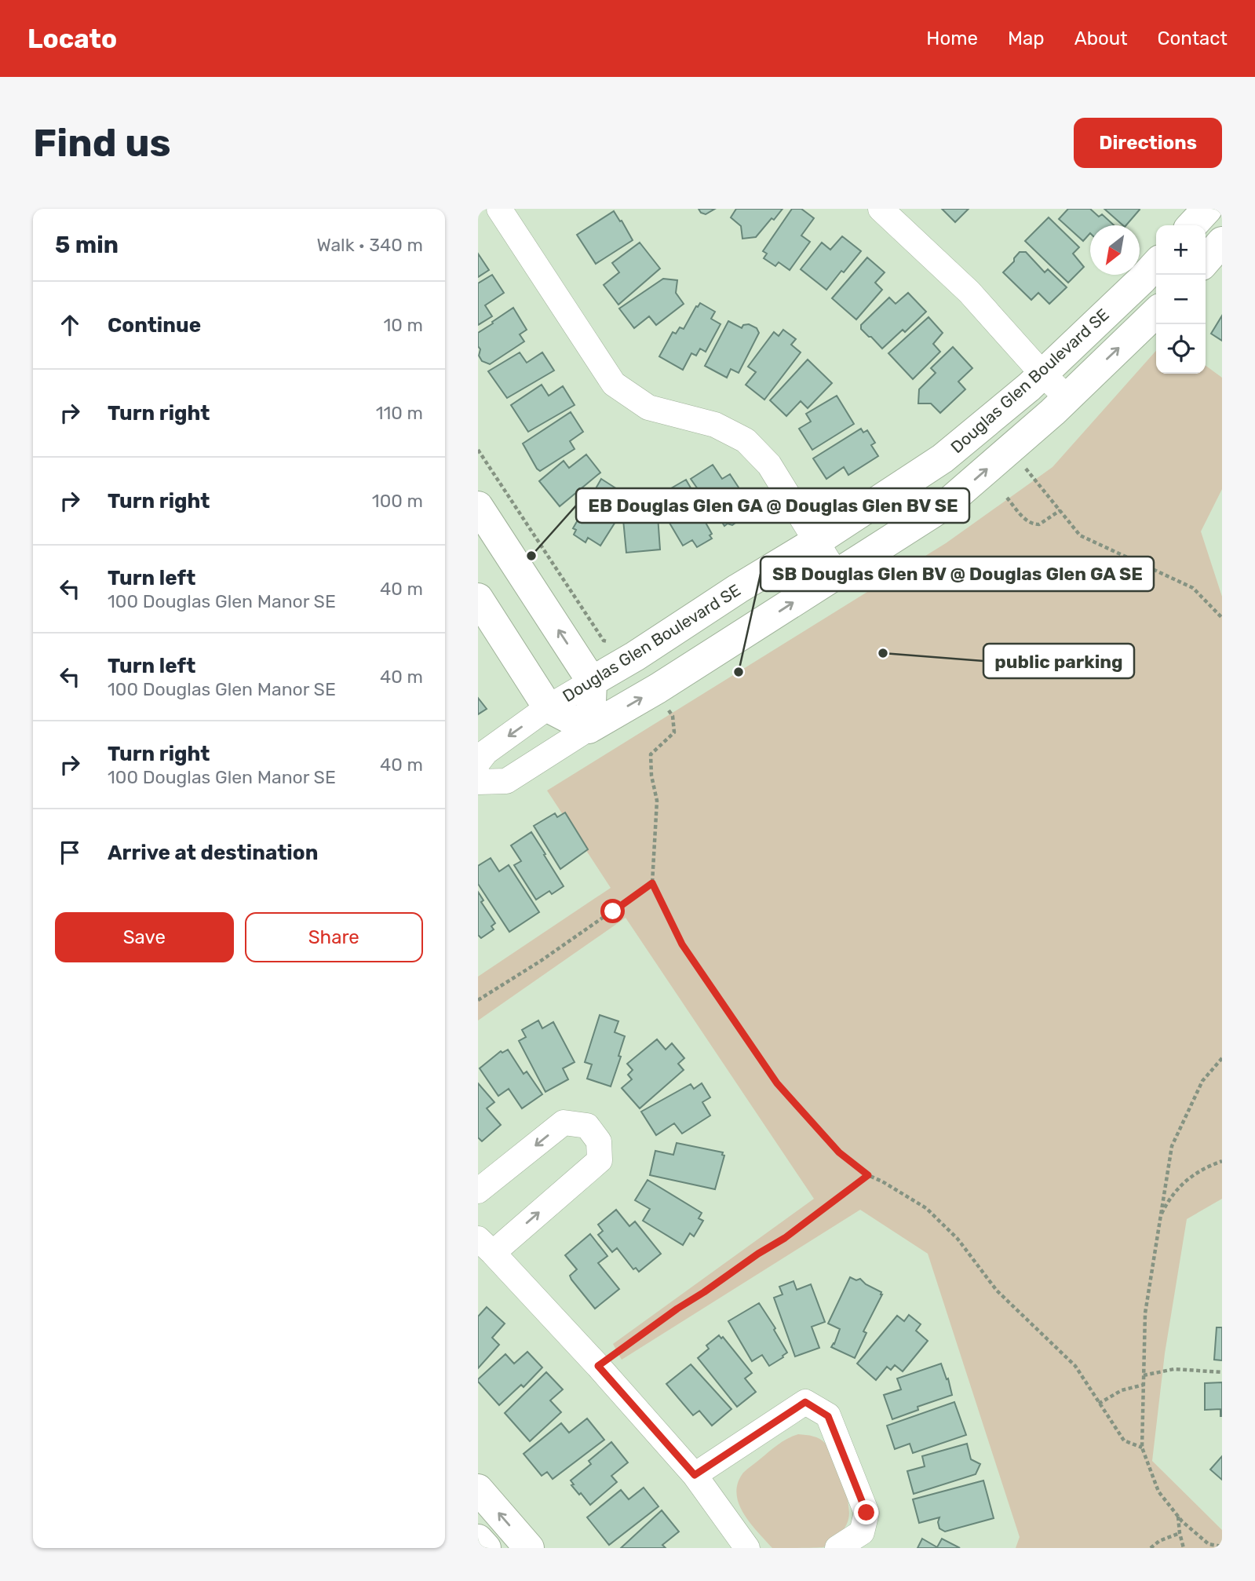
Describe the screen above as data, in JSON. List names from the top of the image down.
{
  "streets": {
    "street": ["Douglas Glen Boulevard SE"]
  },
  "places": ["EB Douglas Glen GA @ Douglas Glen BV SE", "public parking", "SB Douglas Glen BV @ Douglas Glen GA SE"],
  "north": "bottom left",
  "page": {
    "header": "Locato",
    "nav": [
      "Home",
      "Map",
      "About",
      "Contact"
    ],
    "buttons": [
      "Directions",
      ["Save", "Share"]
    ],
    "title": "Find us",
    "heading": ["5 min", "Walk · 340 m"],
    "map_buttons": ["+", "−"],
    "list": [
      ["Continue", "10 m"],
      ["Turn right", "110 m"],
      ["Turn right", "100 m"],
      ["Turn left", "100 Douglas Glen Manor SE", "40 m"],
      ["Turn left", "100 Douglas Glen Manor SE", "40 m"],
      ["Turn right", "100 Douglas Glen Manor SE", "40 m"],
      "Arrive at destination"
    ]
  }
}
